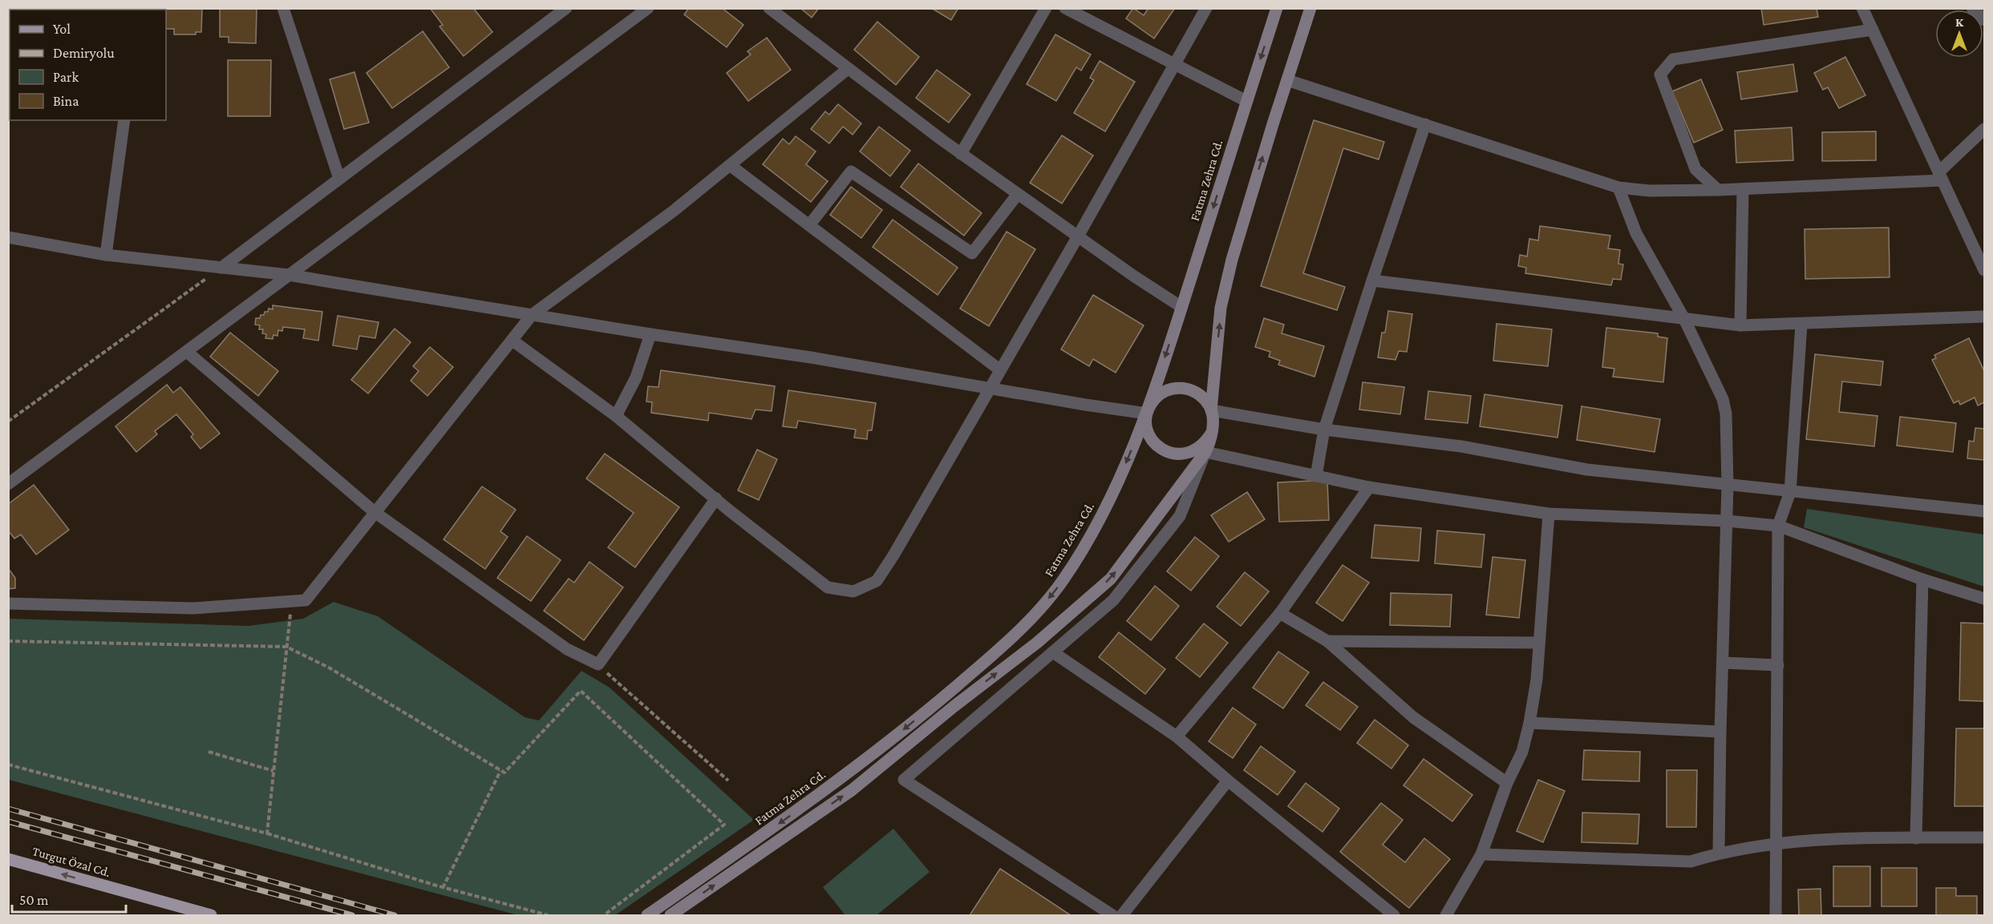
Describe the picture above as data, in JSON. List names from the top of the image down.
{
  "streets": {
    "main road": ["Fatma Zehra Cd.", "Turgut Özal Cd."]
  },
  "one_way": ["Turgut Özal Cd."],
  "legend": [
    "Yol",
    "Demiryolu",
    "Park",
    "Bina"
  ],
  "scale_bar": "50 m",
  "north": "top"
}
